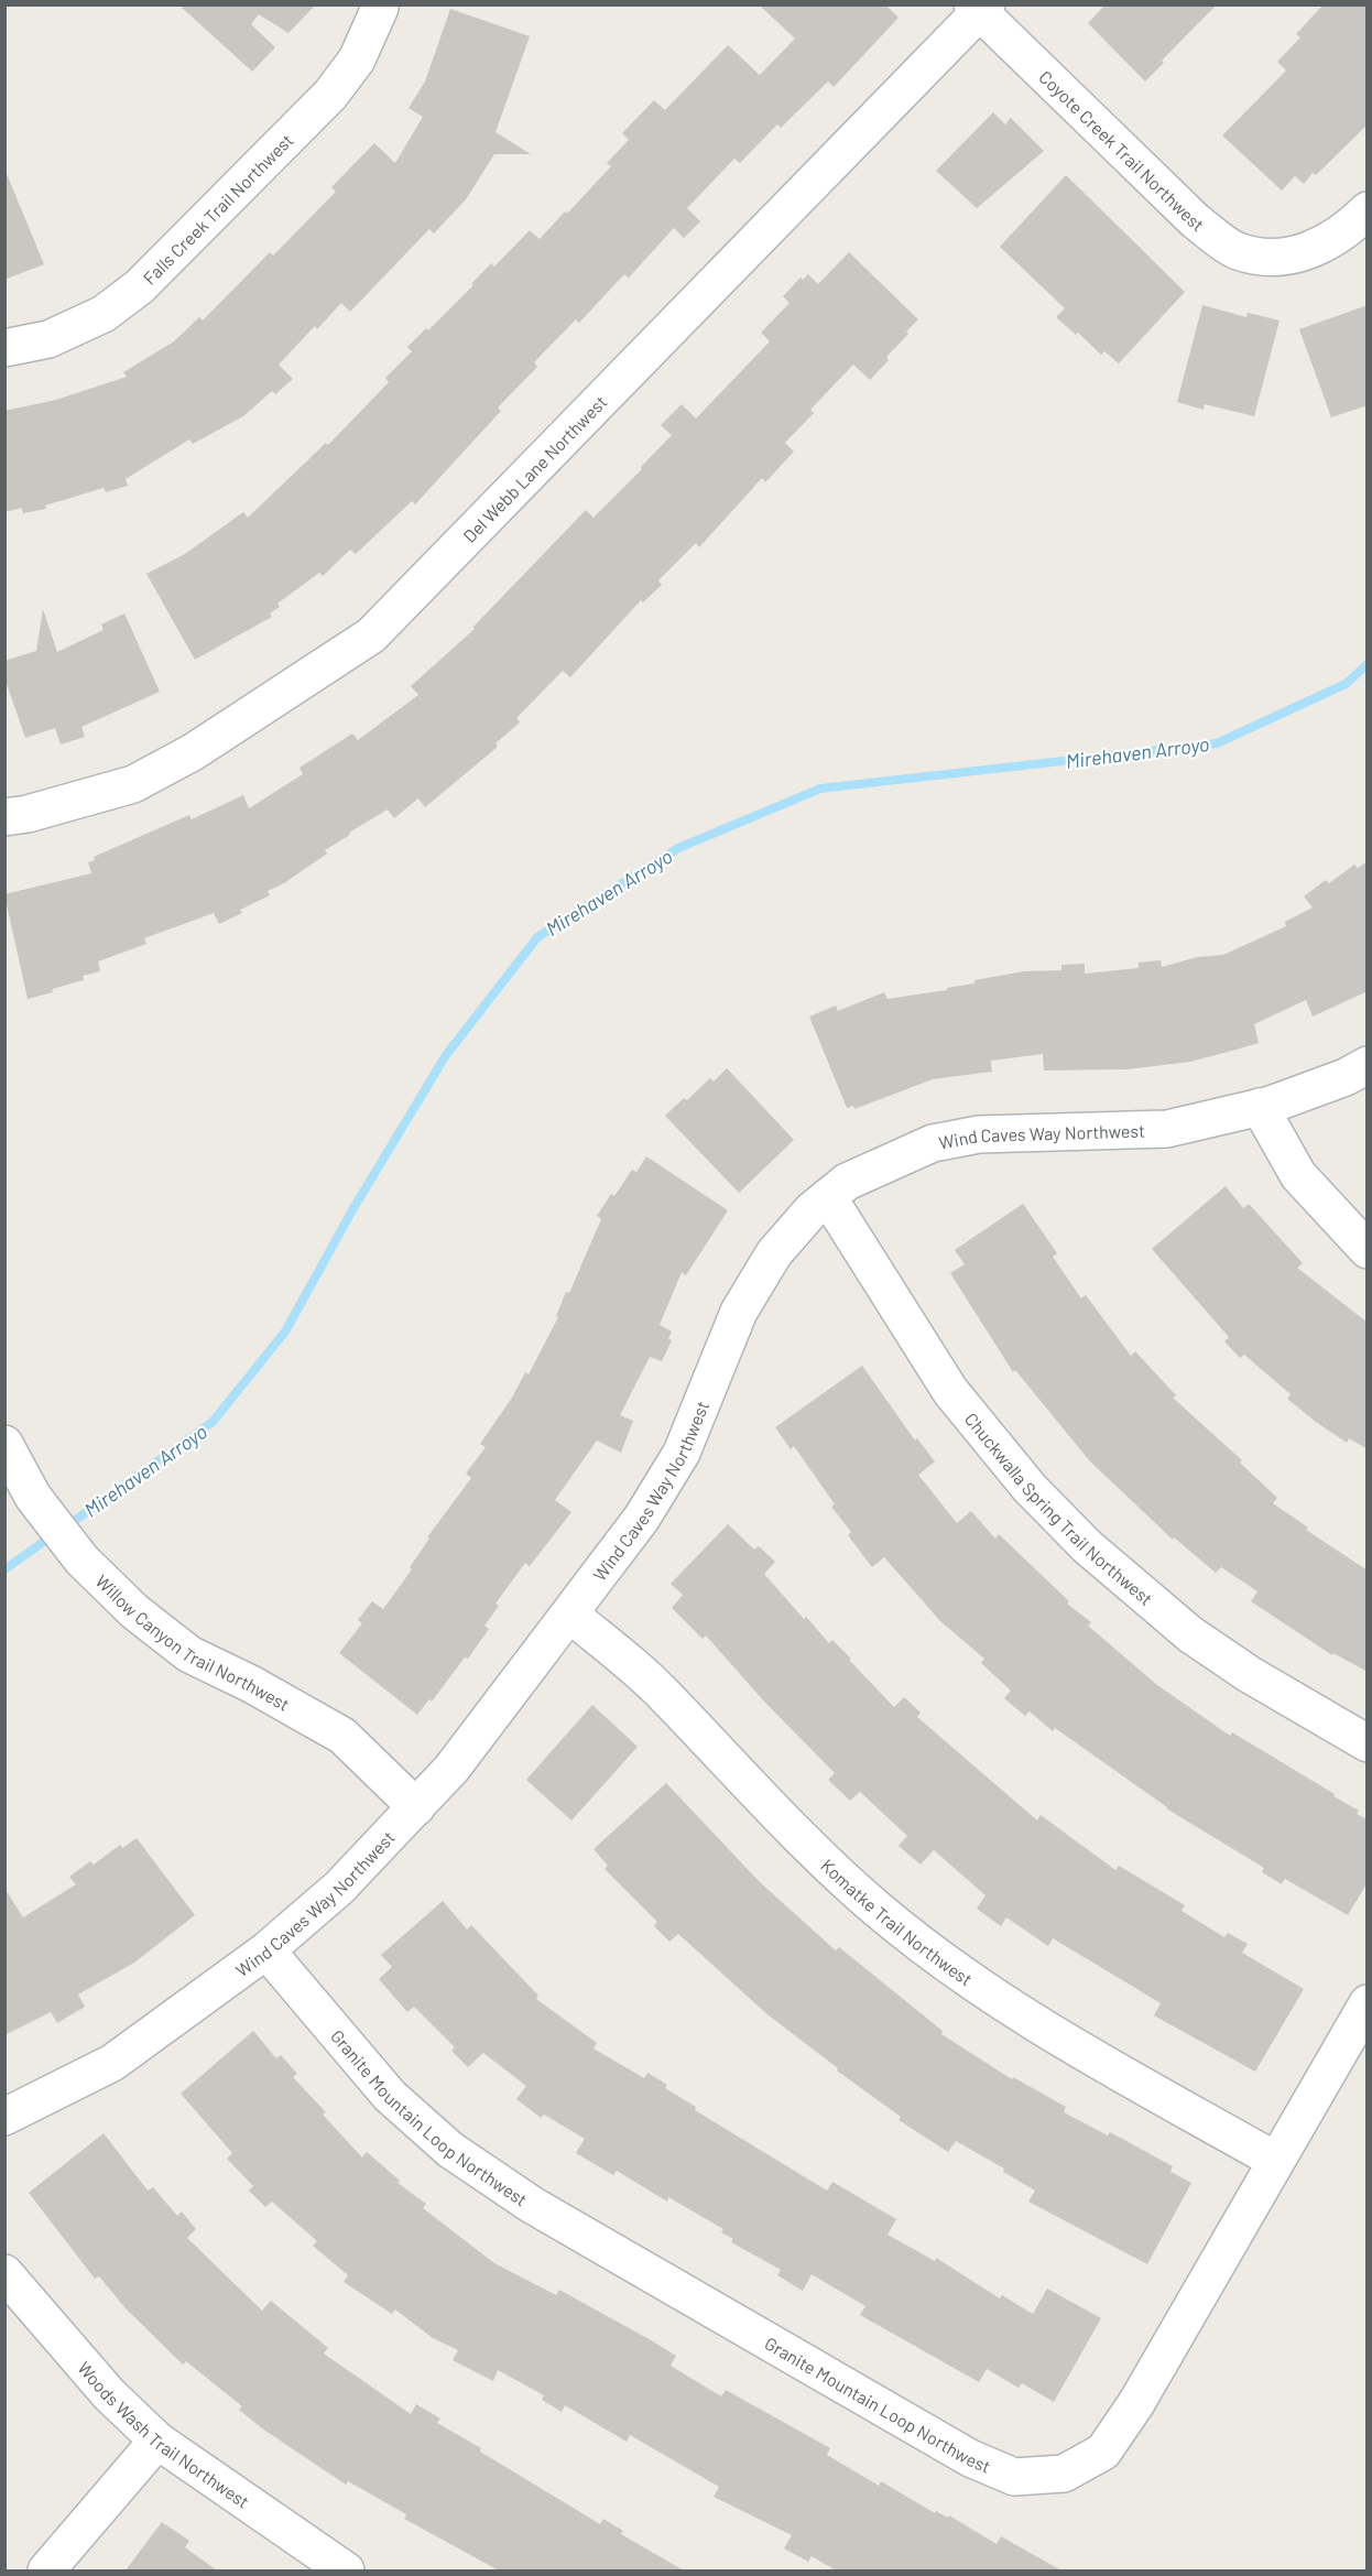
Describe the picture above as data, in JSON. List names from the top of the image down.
{
  "streets": {
    "street": [
      "Coyote Creek Trail Northwest",
      "Falls Creek Trail Northwest",
      "Del Webb Lane Northwest",
      "Wind Caves Way Northwest",
      "Chuckwalla Spring Trail Northwest",
      "Willow Canyon Trail Northwest",
      "Komatke Trail Northwest",
      "Granite Mountain Loop Northwest",
      "Woods Wash Trail Northwest"
    ]
  },
  "crossings": [
    ["Coyote Creek Trail Northwest", "Del Webb Lane Northwest"],
    ["Wind Caves Way Northwest", "Chuckwalla Spring Trail Northwest"],
    ["Wind Caves Way Northwest", "Willow Canyon Trail Northwest"],
    ["Wind Caves Way Northwest", "Komatke Trail Northwest"],
    ["Wind Caves Way Northwest", "Granite Mountain Loop Northwest"],
    ["Komatke Trail Northwest", "Granite Mountain Loop Northwest"]
  ],
  "water": ["Mirehaven Arroyo"]
}
